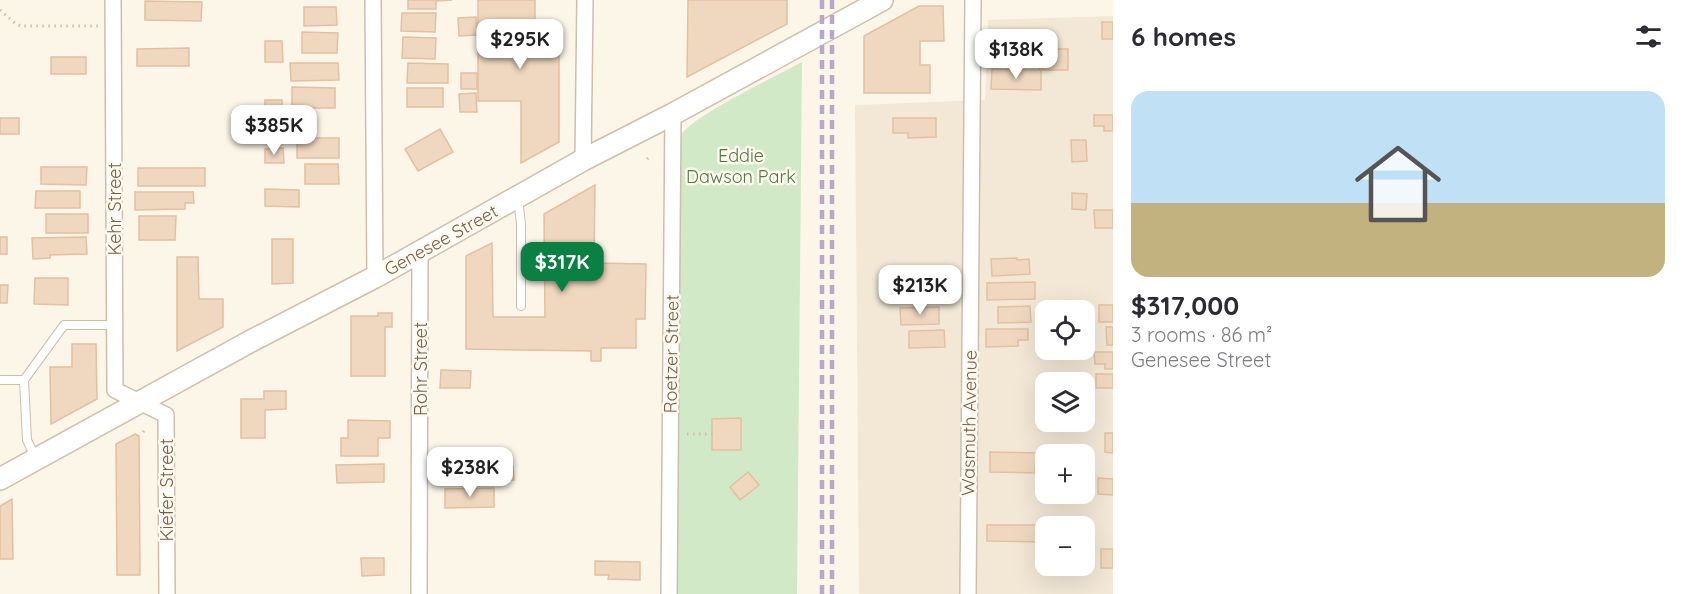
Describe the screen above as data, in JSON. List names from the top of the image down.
{
  "streets": {
    "main road": ["Genesee Street"],
    "street": [
      "Kehr Street",
      "Roetzer Street",
      "Rohr Street",
      "Wasmuth Avenue",
      "Kiefer Street"
    ]
  },
  "crossings": [
    ["Kehr Street", "Genesee Street"],
    ["Kehr Street", "Kiefer Street"],
    ["Genesee Street", "Roetzer Street"],
    ["Genesee Street", "Rohr Street"],
    ["Genesee Street", "Kiefer Street"]
  ],
  "parks": ["Eddie Dawson Park"],
  "page": {
    "heading": "6 homes",
    "price": [
      "$295K",
      "$138K",
      "$385K",
      "$317K",
      "$213K",
      "$238K"
    ],
    "list": [
      {
        "name": "$317,000",
        "note": "3 rooms · 86 m² · Genesee Street"
      }
    ],
    "map_buttons": ["+", "−"]
  }
}
